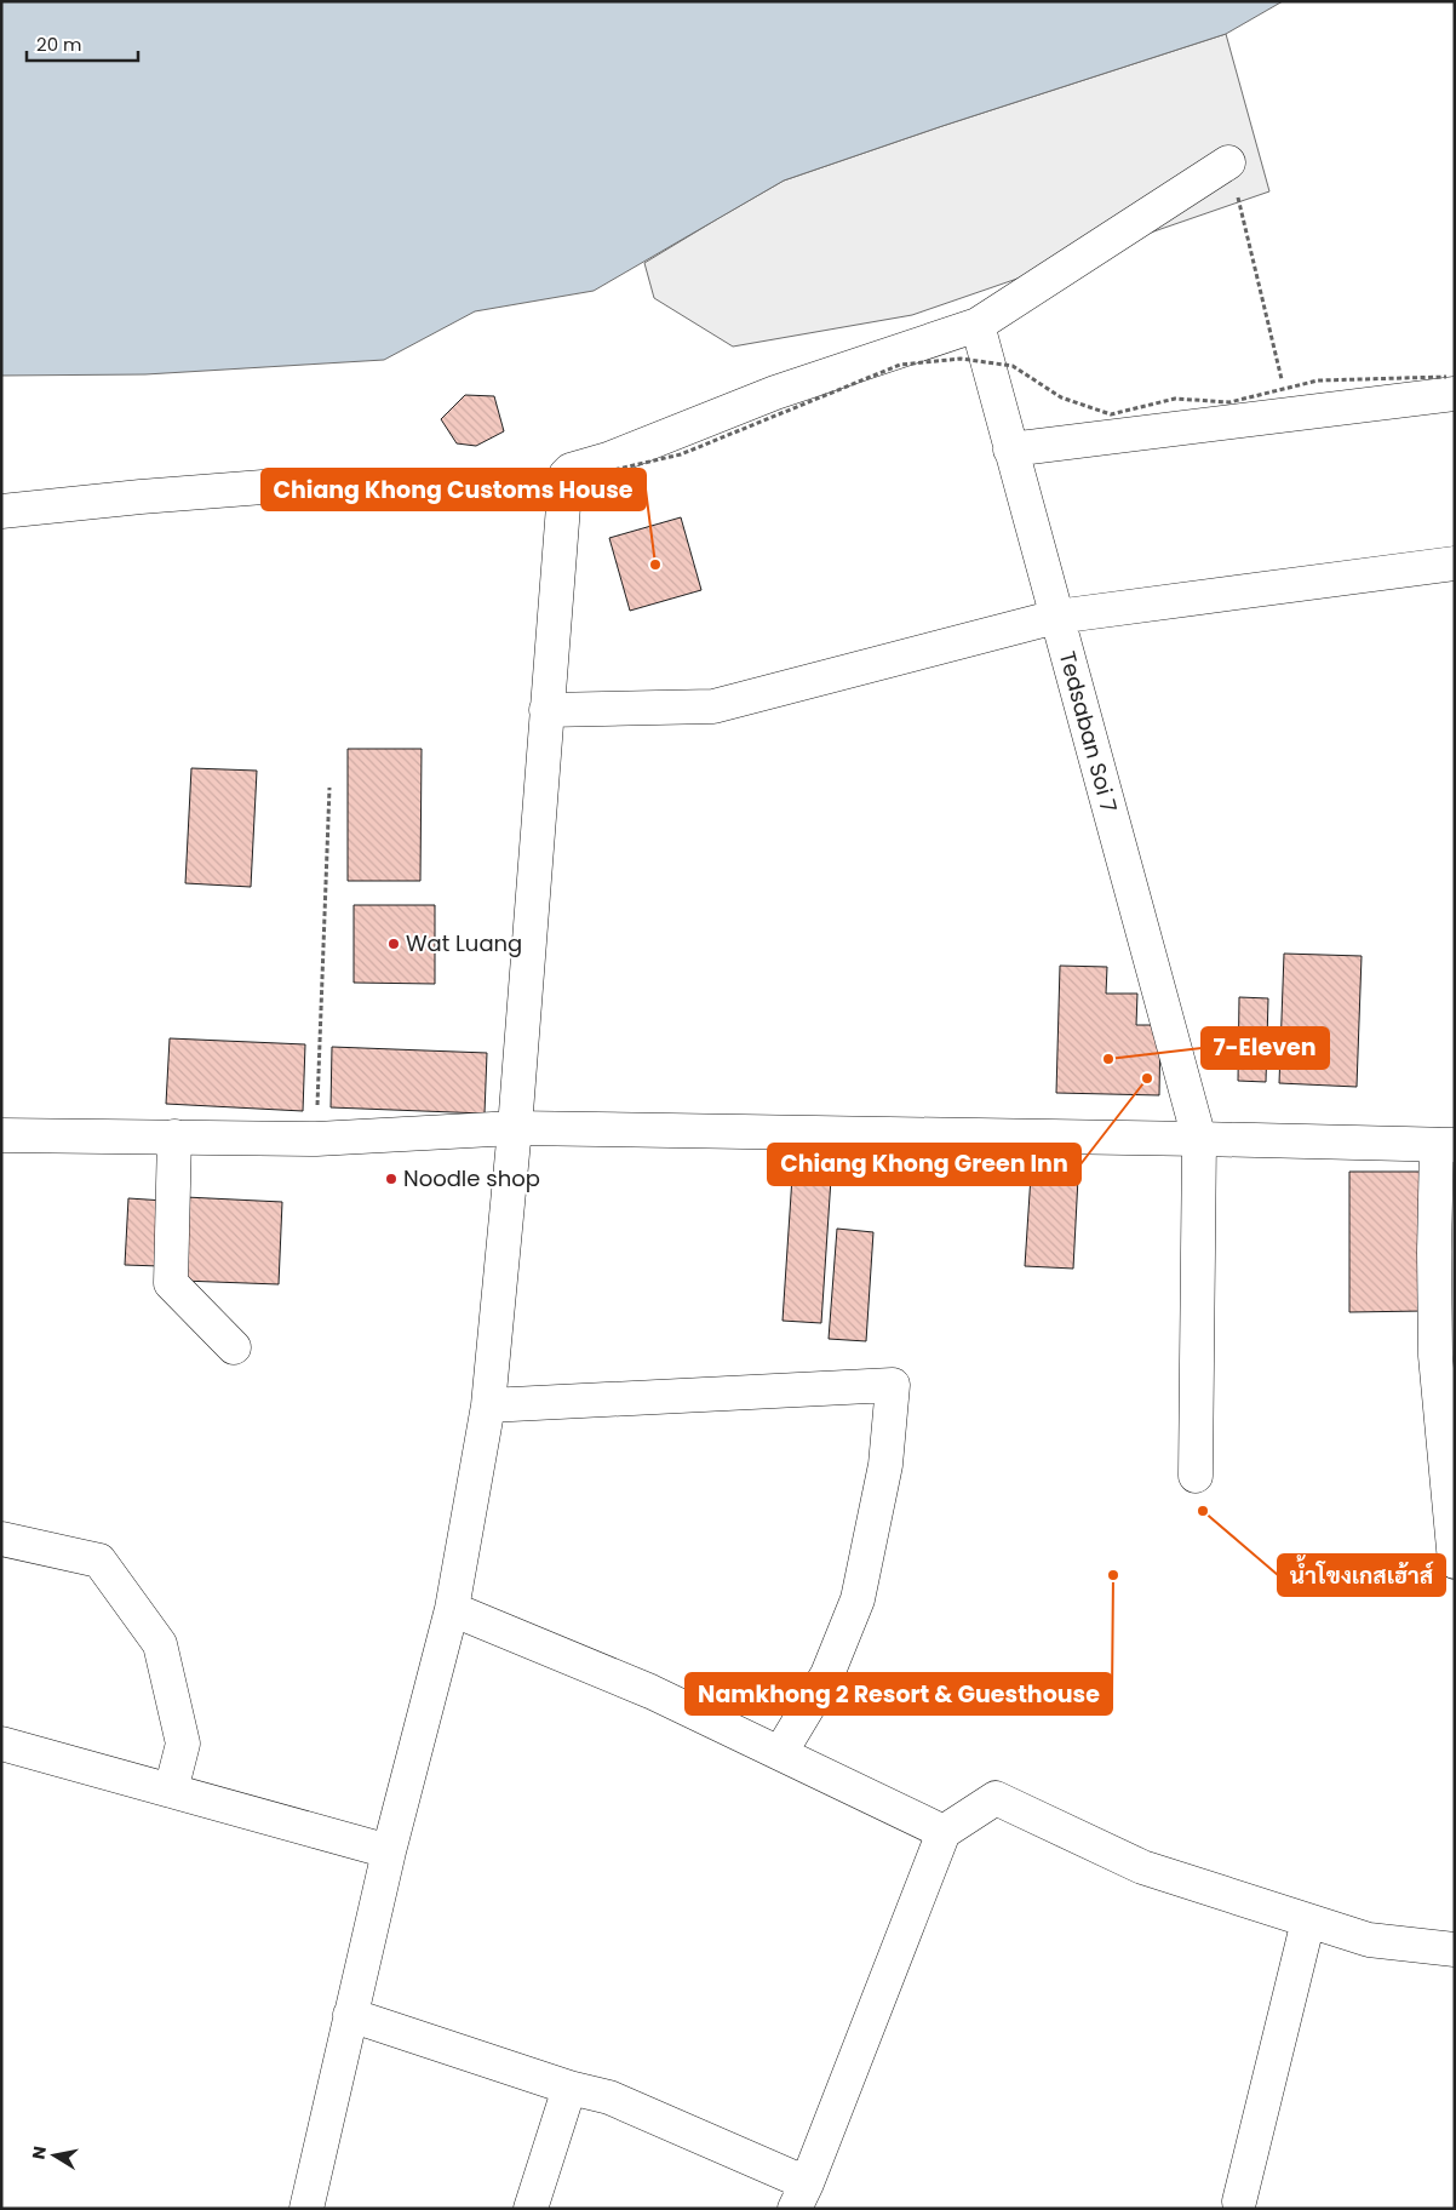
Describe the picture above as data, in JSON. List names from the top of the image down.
{
  "streets": {
    "street": ["Tedsaban Soi 7"]
  },
  "places": [
    "Chiang Khong Customs House",
    "Wat Luang",
    "7-Eleven",
    "Chiang Khong Green Inn",
    "Noodle shop",
    "น้ำโขงเกสเฮ้าส์",
    "Namkhong 2 Resort & Guesthouse"
  ],
  "scale_bar": "20 m",
  "north": "left"
}
